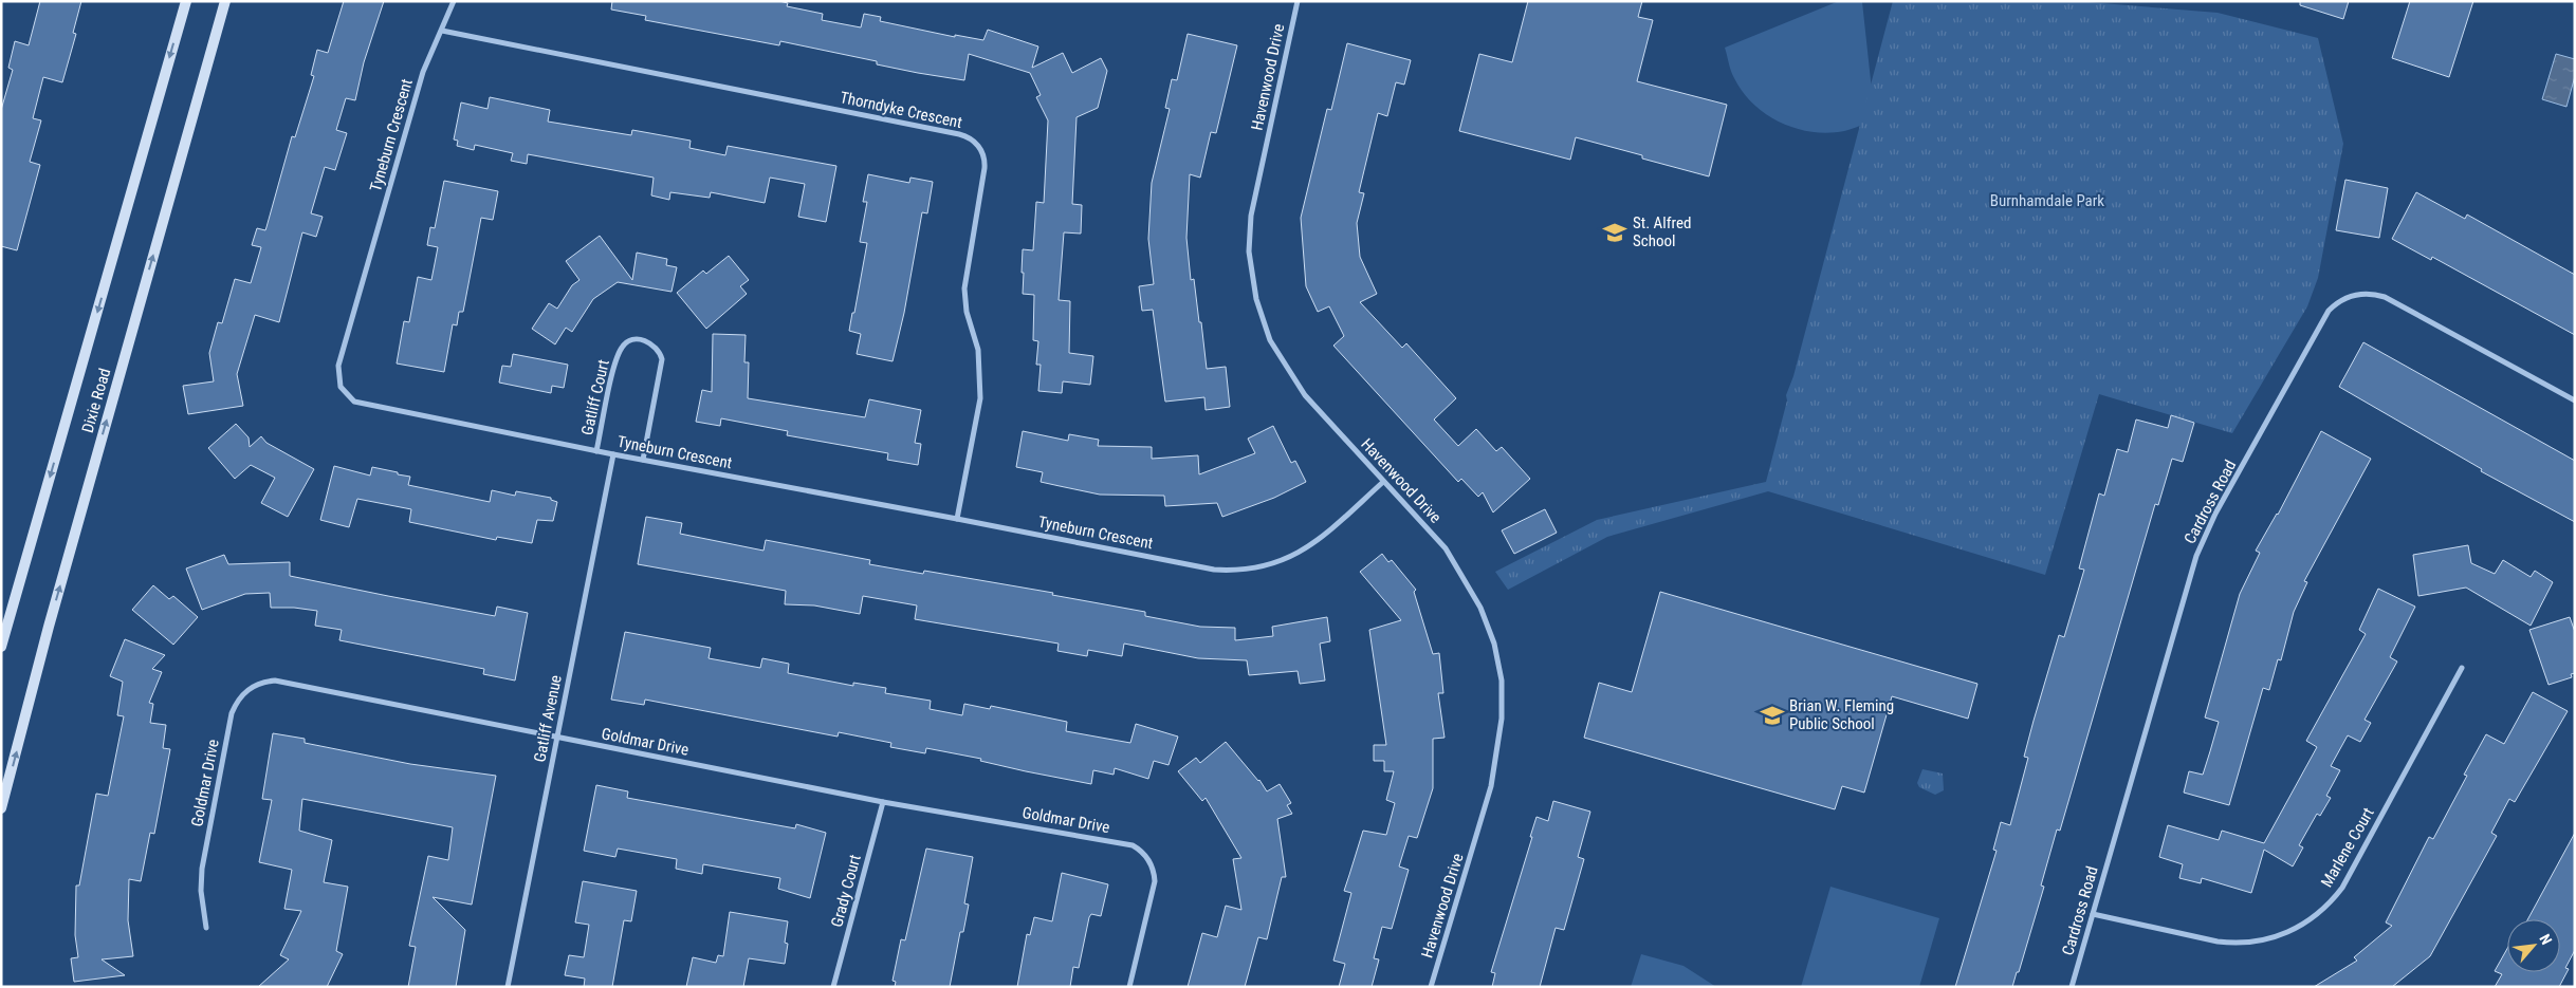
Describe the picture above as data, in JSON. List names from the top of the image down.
{
  "streets": {
    "main road": ["Dixie Road"],
    "street": [
      "Havenwood Drive",
      "Thorndyke Crescent",
      "Tyneburn Crescent",
      "Gatliff Court",
      "Cardross Road",
      "Gatliff Avenue",
      "Goldmar Drive",
      "Marlene Court",
      "Grady Court"
    ]
  },
  "crossings": [
    ["Havenwood Drive", "Tyneburn Crescent"],
    ["Thorndyke Crescent", "Tyneburn Crescent"],
    ["Tyneburn Crescent", "Gatliff Court"],
    ["Tyneburn Crescent", "Gatliff Avenue"],
    ["Cardross Road", "Marlene Court"],
    ["Gatliff Avenue", "Goldmar Drive"],
    ["Goldmar Drive", "Grady Court"]
  ],
  "parks": ["Burnhamdale Park"],
  "places": {
    "school or university": ["St. Alfred School", "Brian W. Fleming Public School"]
  },
  "north": "top right"
}
